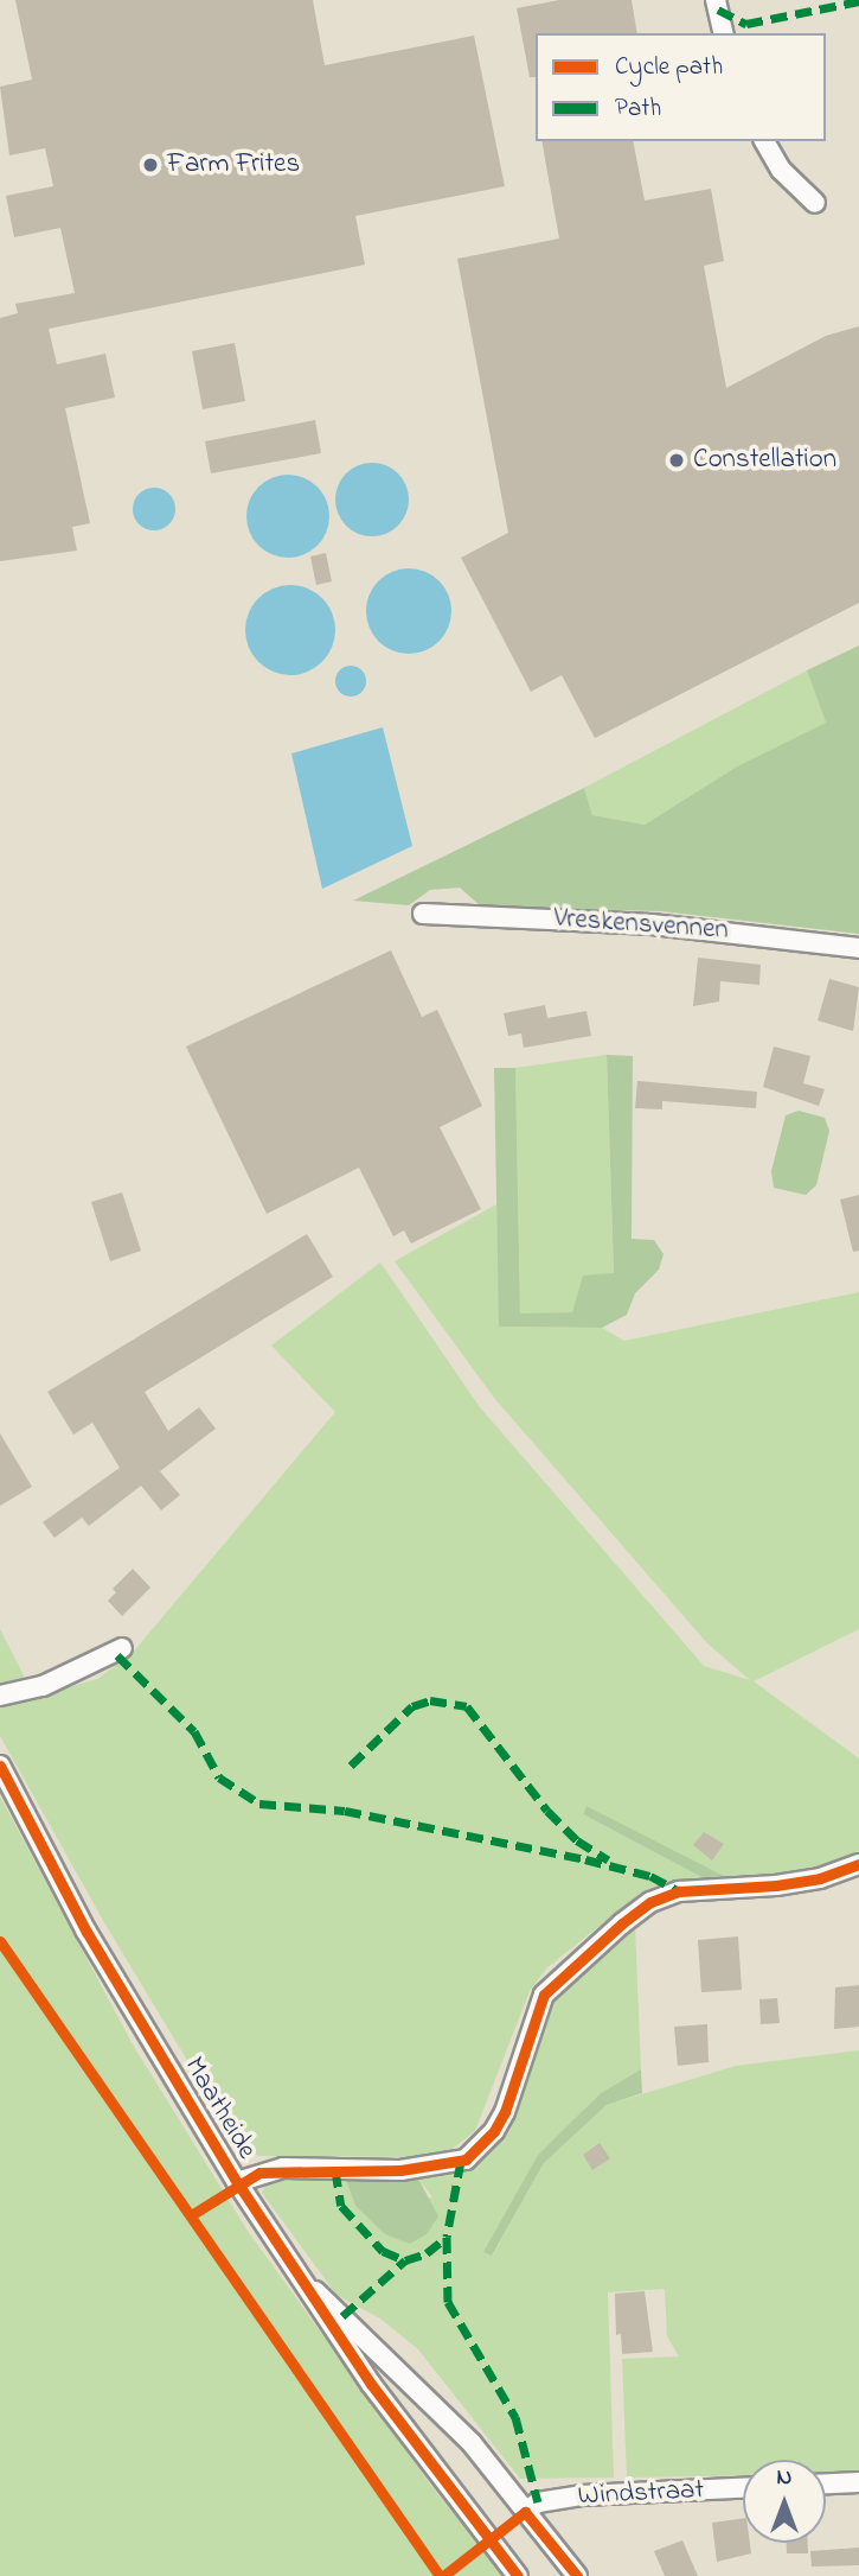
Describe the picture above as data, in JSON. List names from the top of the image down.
{
  "streets": {
    "street": ["Vreskensvennen", "Maatheide", "Windstraat"]
  },
  "crossings": [
    ["Maatheide", "Windstraat"]
  ],
  "places": ["Farm Frites", "Constellation"],
  "legend": ["Cycle path", "Path"],
  "north": "top"
}
